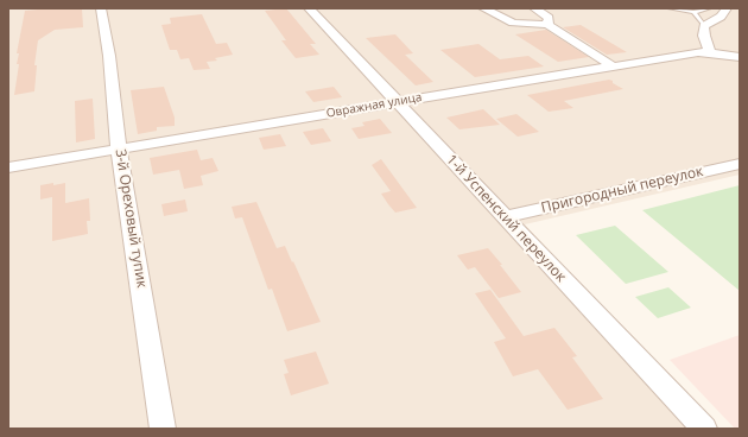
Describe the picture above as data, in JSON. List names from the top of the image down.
{
  "streets": {
    "street": [
      "Овражная улица",
      "Пригородный переулок",
      "3-й Ореховый тупик",
      "1-й Успенский переулок"
    ]
  },
  "crossings": [
    ["Овражная улица", "3-й Ореховый тупик"],
    ["Овражная улица", "1-й Успенский переулок"],
    ["Пригородный переулок", "1-й Успенский переулок"]
  ]
}
